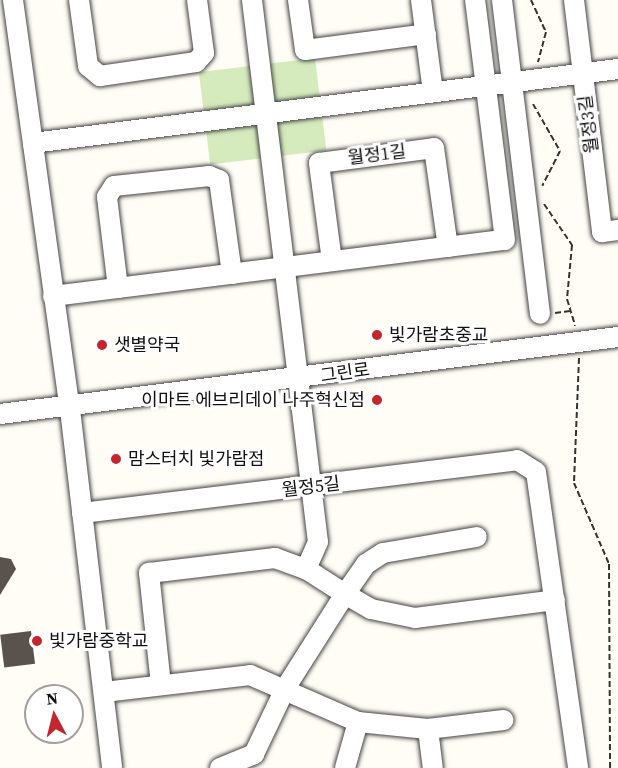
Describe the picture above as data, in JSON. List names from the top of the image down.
{
  "streets": {
    "street": [
      "월정3길",
      "월정1길",
      "그린로",
      "월정5길"
    ]
  },
  "places": [
    "빛가람초중교",
    "샛별약국",
    "이마트 에브리데이 나주혁신점",
    "맘스터치 빛가람점",
    "빛가람중학교"
  ],
  "north": "top"
}
